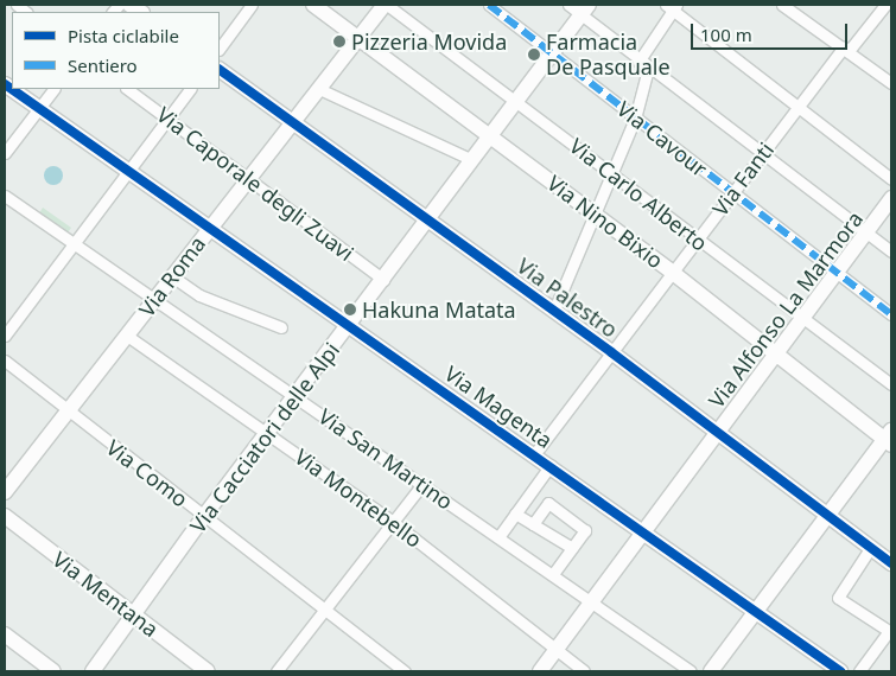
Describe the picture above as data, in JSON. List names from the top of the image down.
{
  "streets": {
    "street": [
      "Via Cavour",
      "Via Fanti",
      "Via Caporale degli Zuavi",
      "Via Carlo Alberto",
      "Via Nino Bixio",
      "Via Roma",
      "Via Palestro",
      "Via Alfonso La Marmora",
      "Via Magenta",
      "Via Cacciatori delle Alpi",
      "Via San Martino",
      "Via Como",
      "Via Montebello",
      "Via Mentana"
    ]
  },
  "crossings": [
    ["Via Cavour", "Via Fanti"],
    ["Via Cavour", "Via Alfonso La Marmora"],
    ["Via Cavour", "Via Cacciatori delle Alpi"],
    ["Via Fanti", "Via Carlo Alberto"],
    ["Via Fanti", "Via Nino Bixio"],
    ["Via Fanti", "Via Palestro"],
    ["Via Fanti", "Via Magenta"],
    ["Via Caporale degli Zuavi", "Via Roma"],
    ["Via Caporale degli Zuavi", "Via Cacciatori delle Alpi"],
    ["Via Carlo Alberto", "Via Roma"],
    ["Via Carlo Alberto", "Via Alfonso La Marmora"],
    ["Via Carlo Alberto", "Via Cacciatori delle Alpi"],
    ["Via Nino Bixio", "Via Roma"],
    ["Via Nino Bixio", "Via Alfonso La Marmora"],
    ["Via Nino Bixio", "Via Cacciatori delle Alpi"],
    ["Via Roma", "Via Palestro"],
    ["Via Roma", "Via Magenta"],
    ["Via Roma", "Via San Martino"],
    ["Via Roma", "Via Como"],
    ["Via Roma", "Via Montebello"],
    ["Via Palestro", "Via Alfonso La Marmora"],
    ["Via Palestro", "Via Cacciatori delle Alpi"],
    ["Via Alfonso La Marmora", "Via Magenta"],
    ["Via Alfonso La Marmora", "Via San Martino"],
    ["Via Alfonso La Marmora", "Via Montebello"],
    ["Via Magenta", "Via Cacciatori delle Alpi"],
    ["Via Cacciatori delle Alpi", "Via San Martino"],
    ["Via Cacciatori delle Alpi", "Via Como"],
    ["Via Cacciatori delle Alpi", "Via Montebello"],
    ["Via Cacciatori delle Alpi", "Via Mentana"]
  ],
  "places": ["Pizzeria Movida", "Farmacia De Pasquale", "Hakuna Matata"],
  "legend": ["Pista ciclabile", "Sentiero"],
  "scale_bar": "100 m"
}
